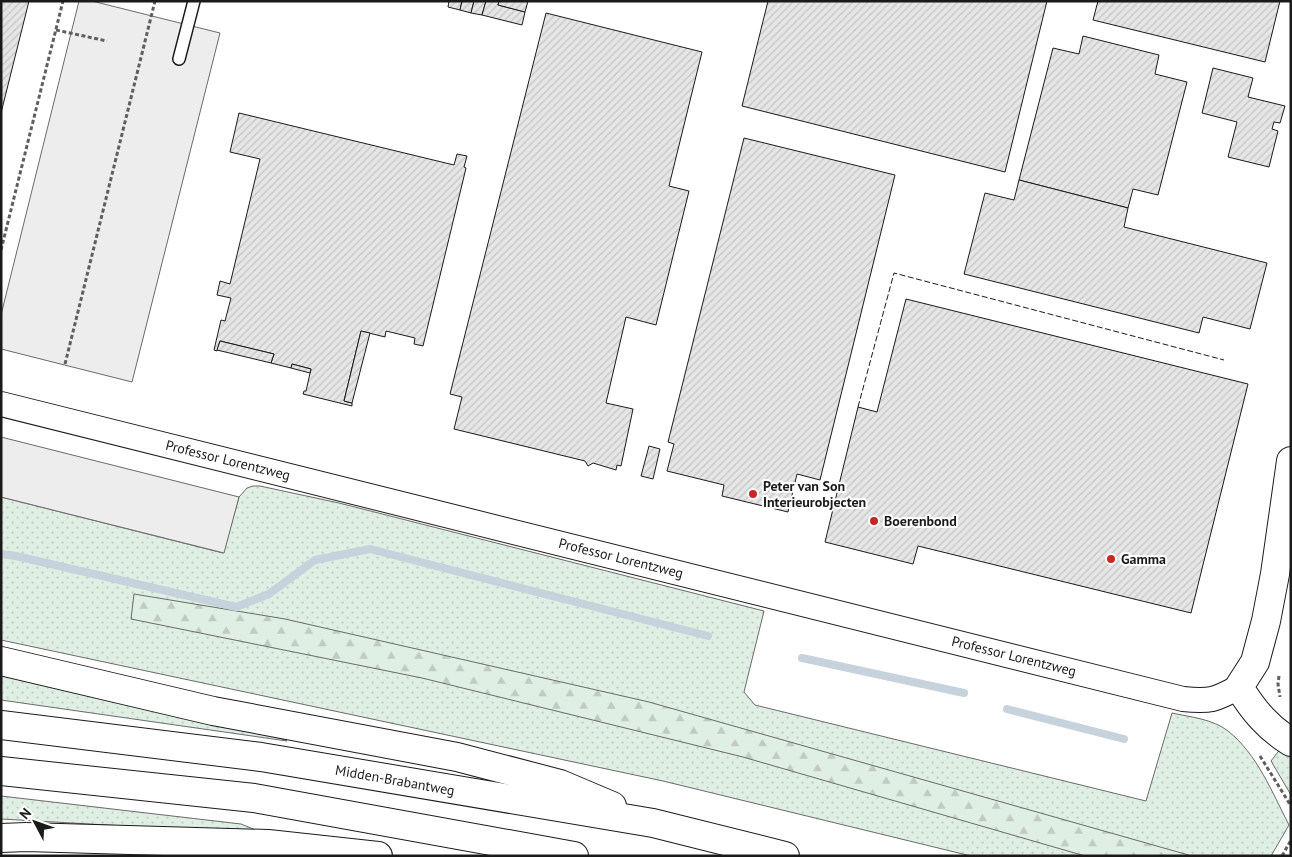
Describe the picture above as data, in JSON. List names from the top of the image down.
{
  "streets": {
    "main road": ["Midden-Brabantweg"],
    "street": ["Professor Lorentzweg"]
  },
  "places": ["Peter van Son Interieurobjecten", "Boerenbond", "Gamma"],
  "north": "top left"
}
